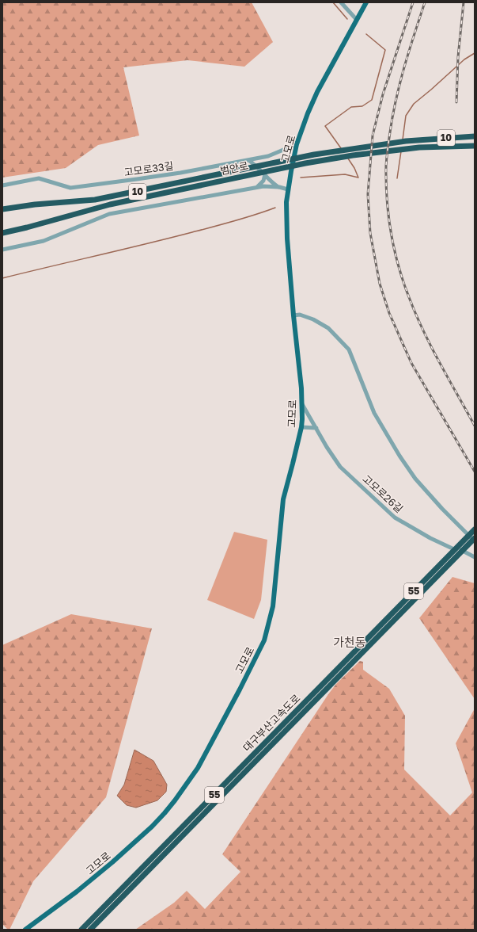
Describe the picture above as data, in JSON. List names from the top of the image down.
{
  "streets": {
    "highway": [
      "10",
      "범안로",
      "55",
      "대구부산고속도로"
    ],
    "main road": ["고모로"],
    "street": ["고모로33길", "고모로26길"]
  },
  "crossings": [
    ["고모로", "고모로33길"],
    ["고모로", "고모로26길"]
  ],
  "districts": ["가천동"]
}
